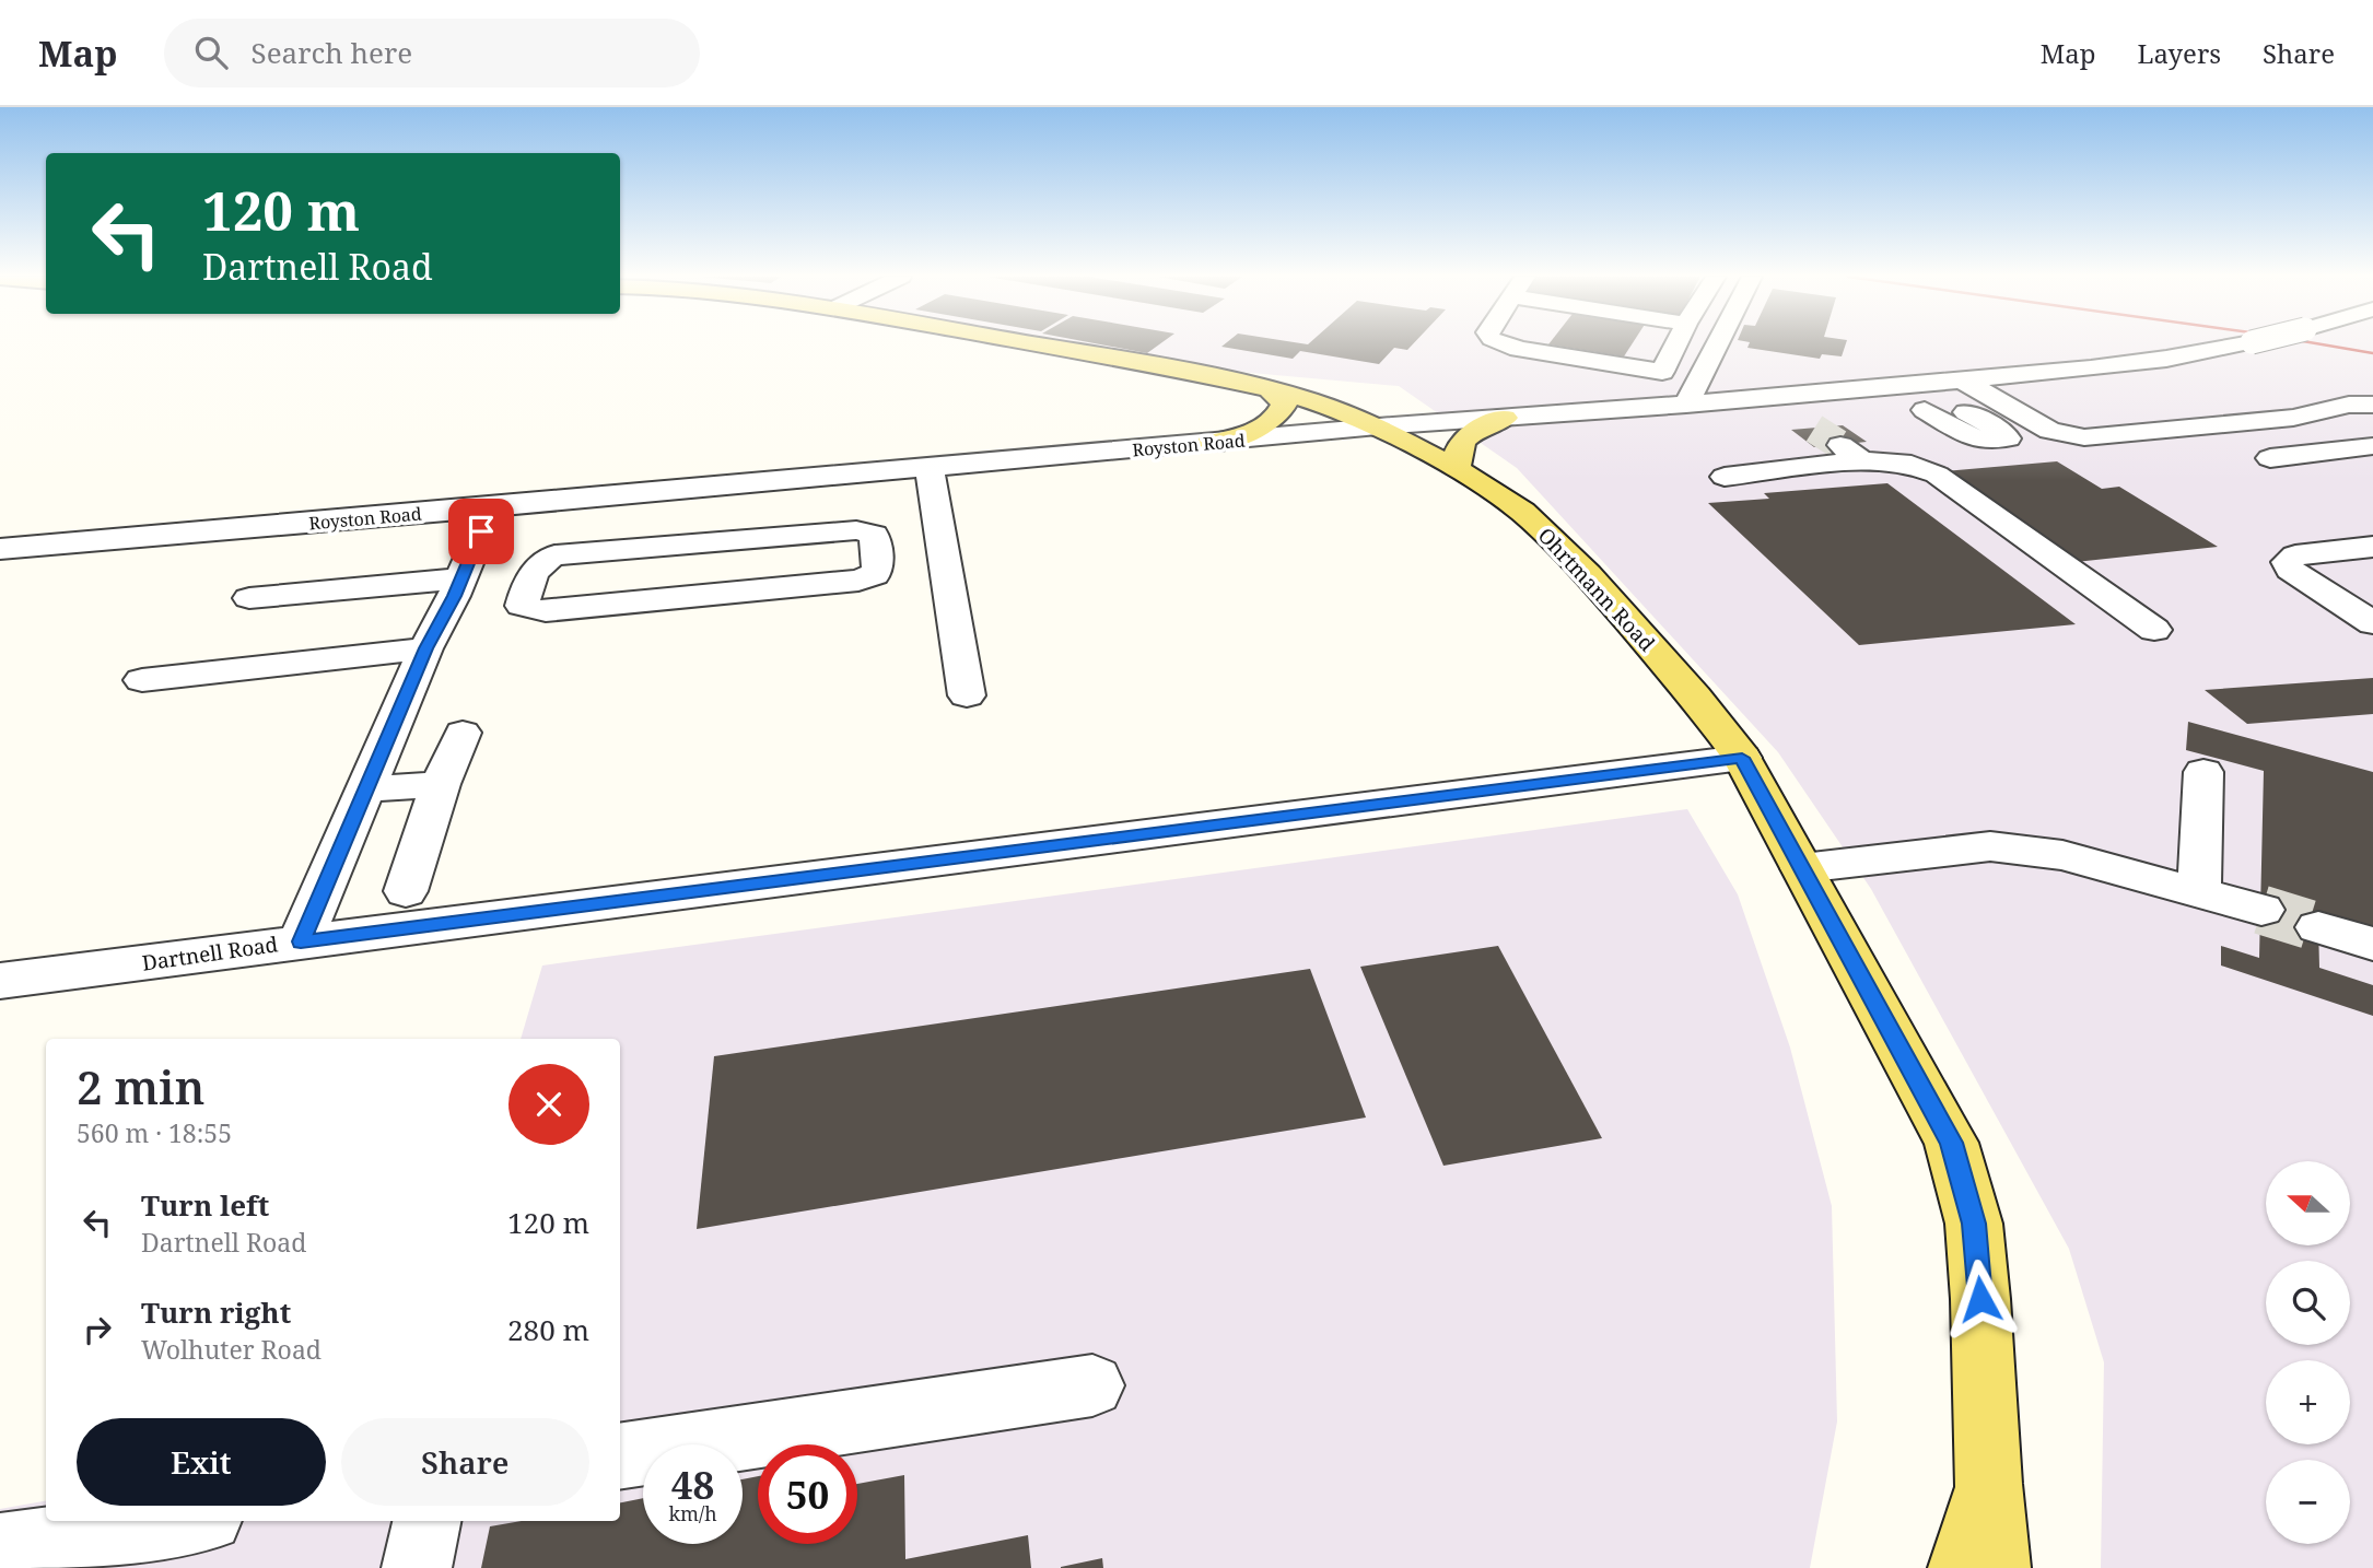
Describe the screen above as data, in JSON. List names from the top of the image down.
{
  "streets": {
    "main road": ["Ohrtmann Road"],
    "street": ["Royston Road", "Dartnell Road"]
  },
  "crossings": [
    ["Royston Road", "Ohrtmann Road"],
    ["Ohrtmann Road", "Dartnell Road"]
  ],
  "north": "left",
  "page": {
    "header": "Map",
    "search": "Search here",
    "nav": ["Map", "Layers", "Share"],
    "turn": ["120 m", "Dartnell Road"],
    "heading": ["2 min", "560 m · 18:55"],
    "map_buttons": ["+", "−"],
    "list": [
      {
        "name": "Turn left",
        "note": "Dartnell Road",
        "value": "120 m"
      },
      {
        "name": "Turn right",
        "note": "Wolhuter Road",
        "value": "280 m"
      }
    ],
    "buttons": ["Exit", "Share"],
    "speed": "48 km/h",
    "limit": "50"
  }
}
